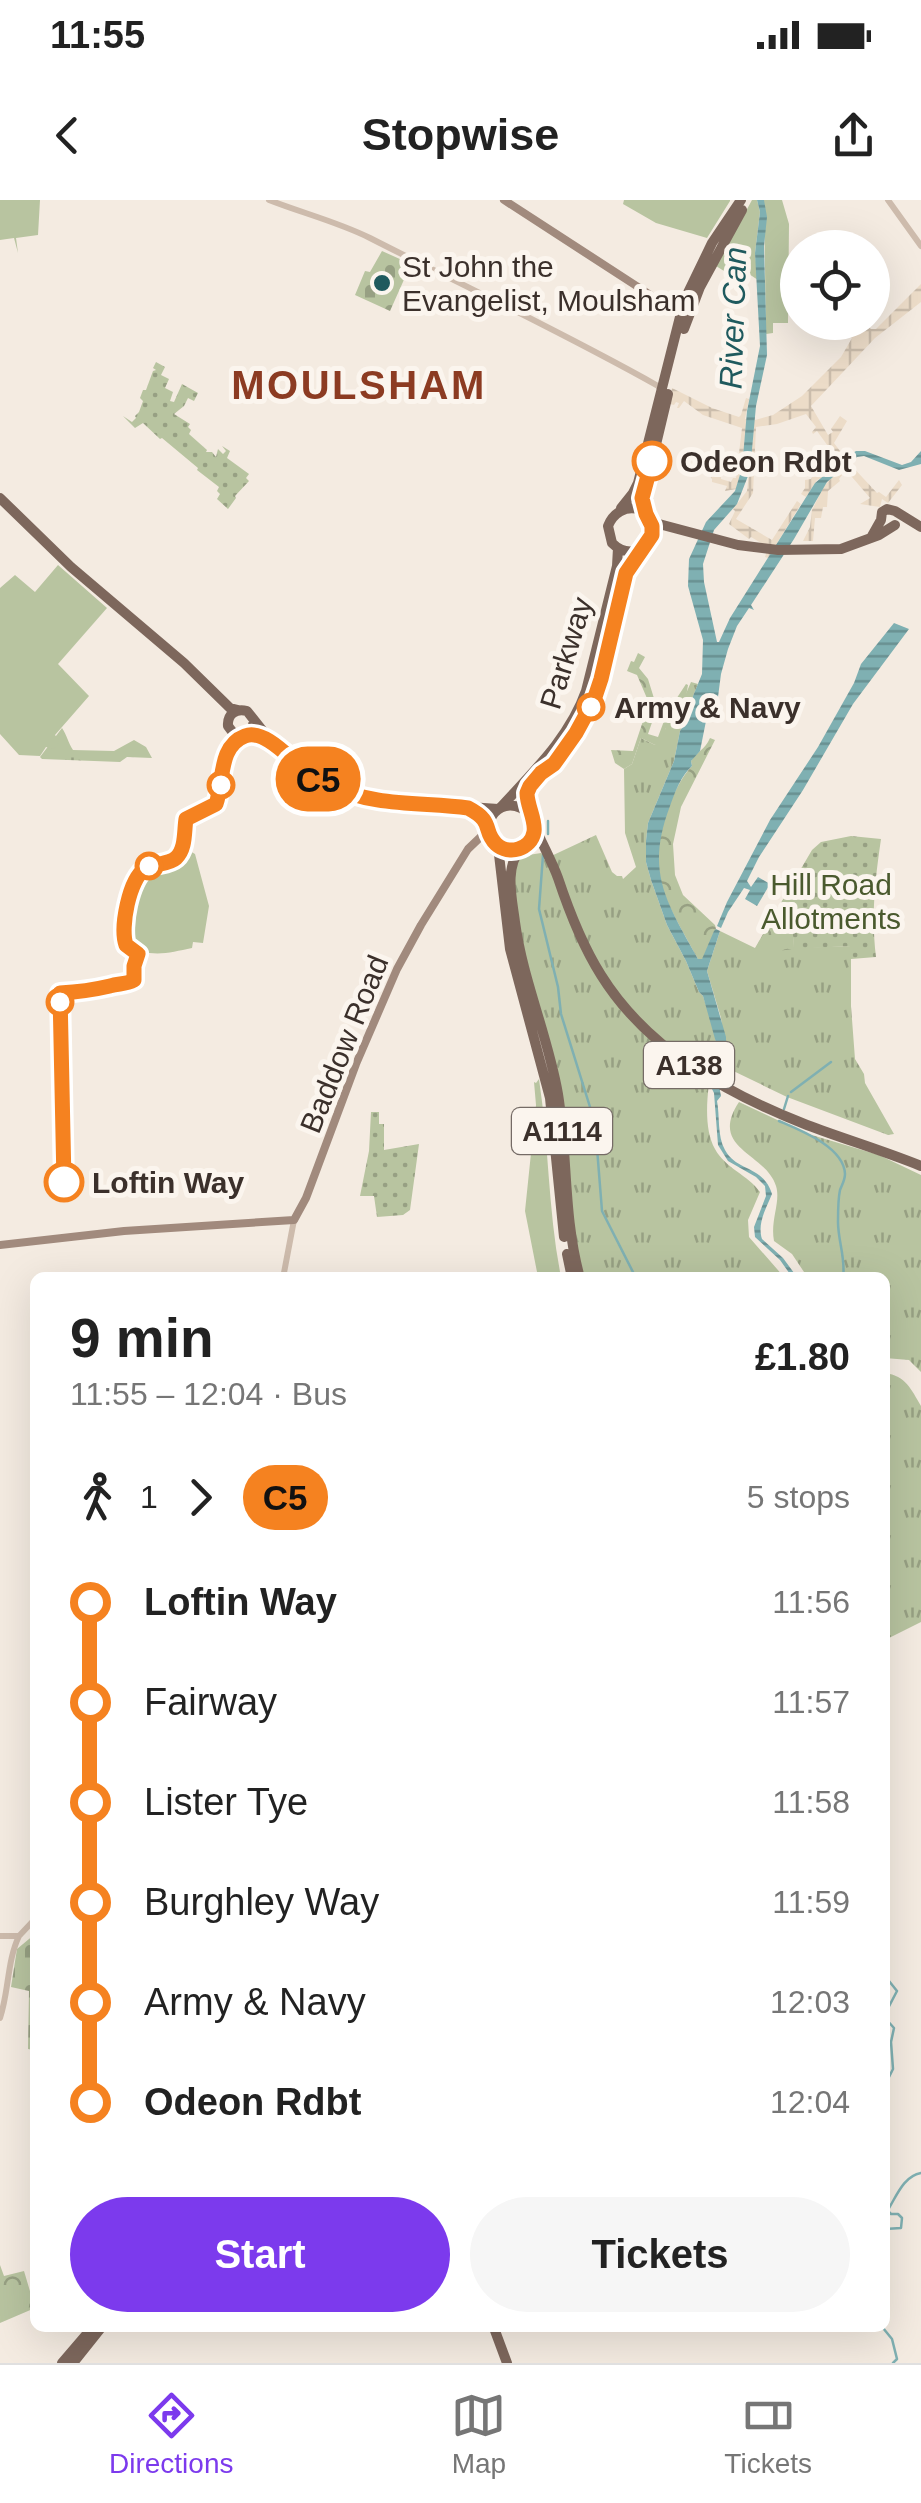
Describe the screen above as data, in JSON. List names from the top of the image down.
{
  "streets": {
    "main road": [
      "Parkway",
      "Baddow Road",
      "A138",
      "A1114"
    ]
  },
  "crossings": [
    ["Parkway", "Baddow Road"],
    ["Parkway", "A138"],
    ["Parkway", "A1114"],
    ["Baddow Road", "A138"],
    ["Baddow Road", "A1114"],
    ["A138", "A1114"]
  ],
  "districts": ["MOULSHAM"],
  "water": ["River Can"],
  "parks": ["Hill Road Allotments"],
  "places": [
    "St John the Evangelist, Moulsham",
    "Odeon Rdbt",
    "Army & Navy",
    "Loftin Way"
  ],
  "lines": ["bus line C5"],
  "page": {
    "status": "11:55",
    "header": "Stopwise",
    "on_map": "C5",
    "heading": ["9 min", "11:55 – 12:04 · Bus", "£1.80"],
    "legs": ["1", "C5", "5 stops"],
    "list": [
      {
        "name": "Loftin Way",
        "value": "11:56"
      },
      {
        "name": "Fairway",
        "value": "11:57"
      },
      {
        "name": "Lister Tye",
        "value": "11:58"
      },
      {
        "name": "Burghley Way",
        "value": "11:59"
      },
      {
        "name": "Army & Navy",
        "value": "12:03"
      },
      {
        "name": "Odeon Rdbt",
        "value": "12:04"
      }
    ],
    "buttons": ["Start", "Tickets"],
    "tabs": ["Directions", "Map", "Tickets"]
  }
}
